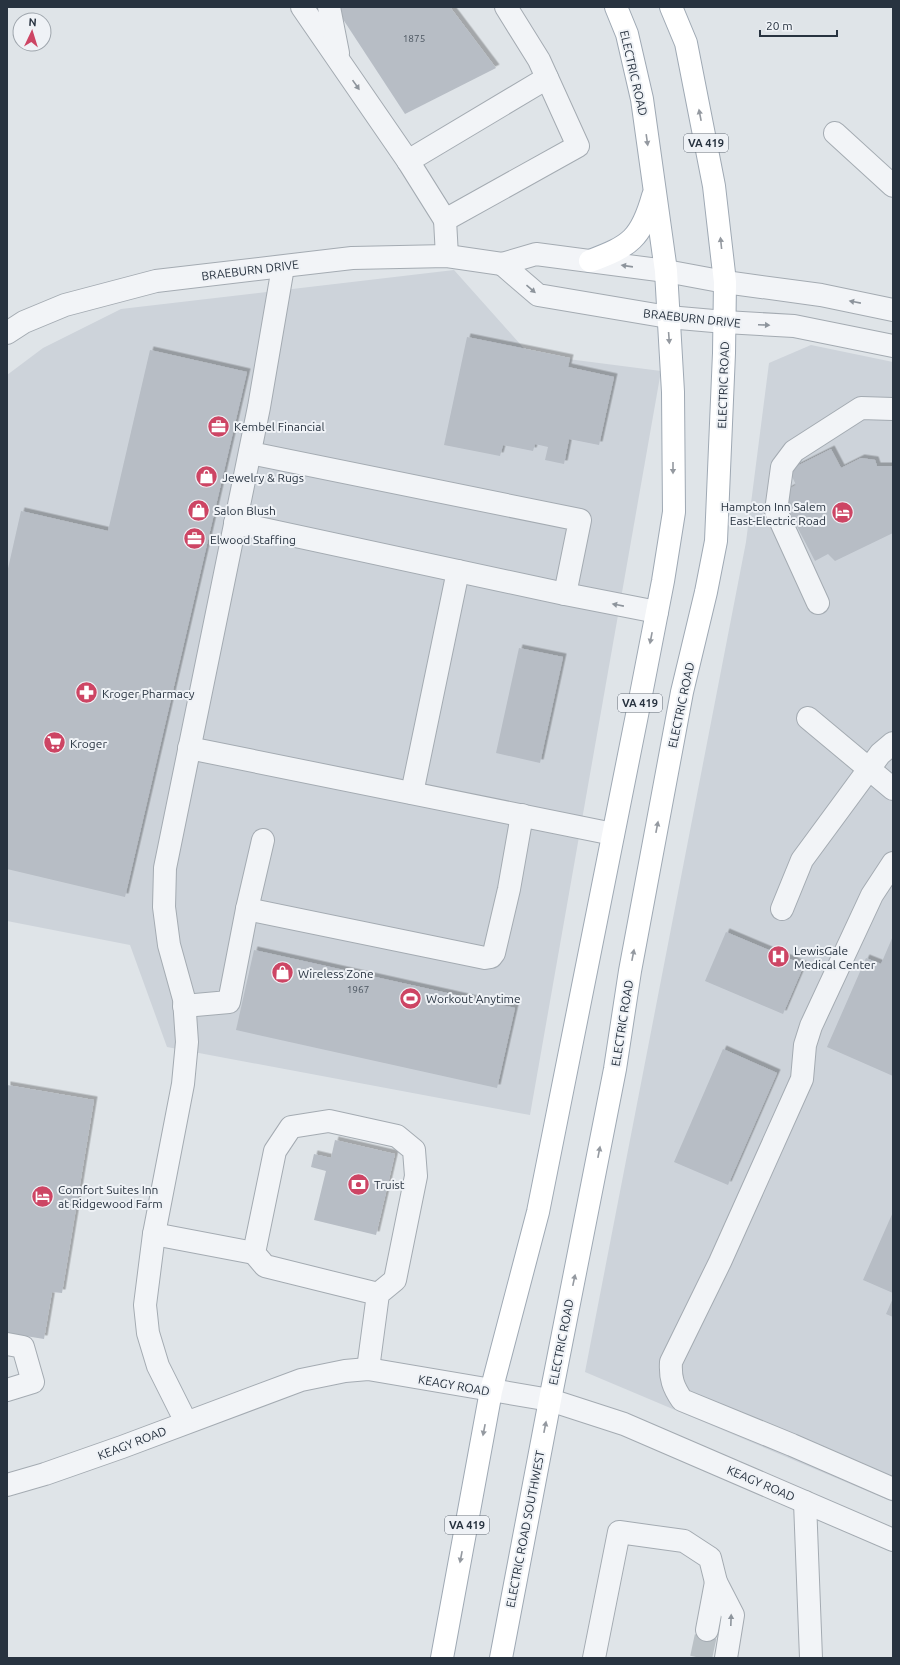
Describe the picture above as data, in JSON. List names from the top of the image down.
{
  "streets": {
    "main road": ["ELECTRIC ROAD", "VA 419", "ELECTRIC ROAD SOUTHWEST"],
    "street": ["BRAEBURN DRIVE", "KEAGY ROAD"]
  },
  "crossings": [
    ["ELECTRIC ROAD", "VA 419"],
    ["ELECTRIC ROAD", "BRAEBURN DRIVE"],
    ["ELECTRIC ROAD", "KEAGY ROAD"],
    ["ELECTRIC ROAD", "ELECTRIC ROAD SOUTHWEST"],
    ["VA 419", "KEAGY ROAD"],
    ["KEAGY ROAD", "ELECTRIC ROAD SOUTHWEST"]
  ],
  "places": {
    "office": ["Kembel Financial", "Elwood Staffing"],
    "shop": ["Jewelry & Rugs", "Salon Blush", "Wireless Zone"],
    "hotel": ["Hampton Inn Salem East-Electric Road", "Comfort Suites Inn at Ridgewood Farm"],
    "pharmacy": ["Kroger Pharmacy"],
    "supermarket": ["Kroger"],
    "hospital": ["LewisGale Medical Center"],
    "sports": ["Workout Anytime"],
    "bank": ["Truist"]
  },
  "house_numbers": ["1875", "1967"],
  "scale_bar": "20 m",
  "north": "top"
}
